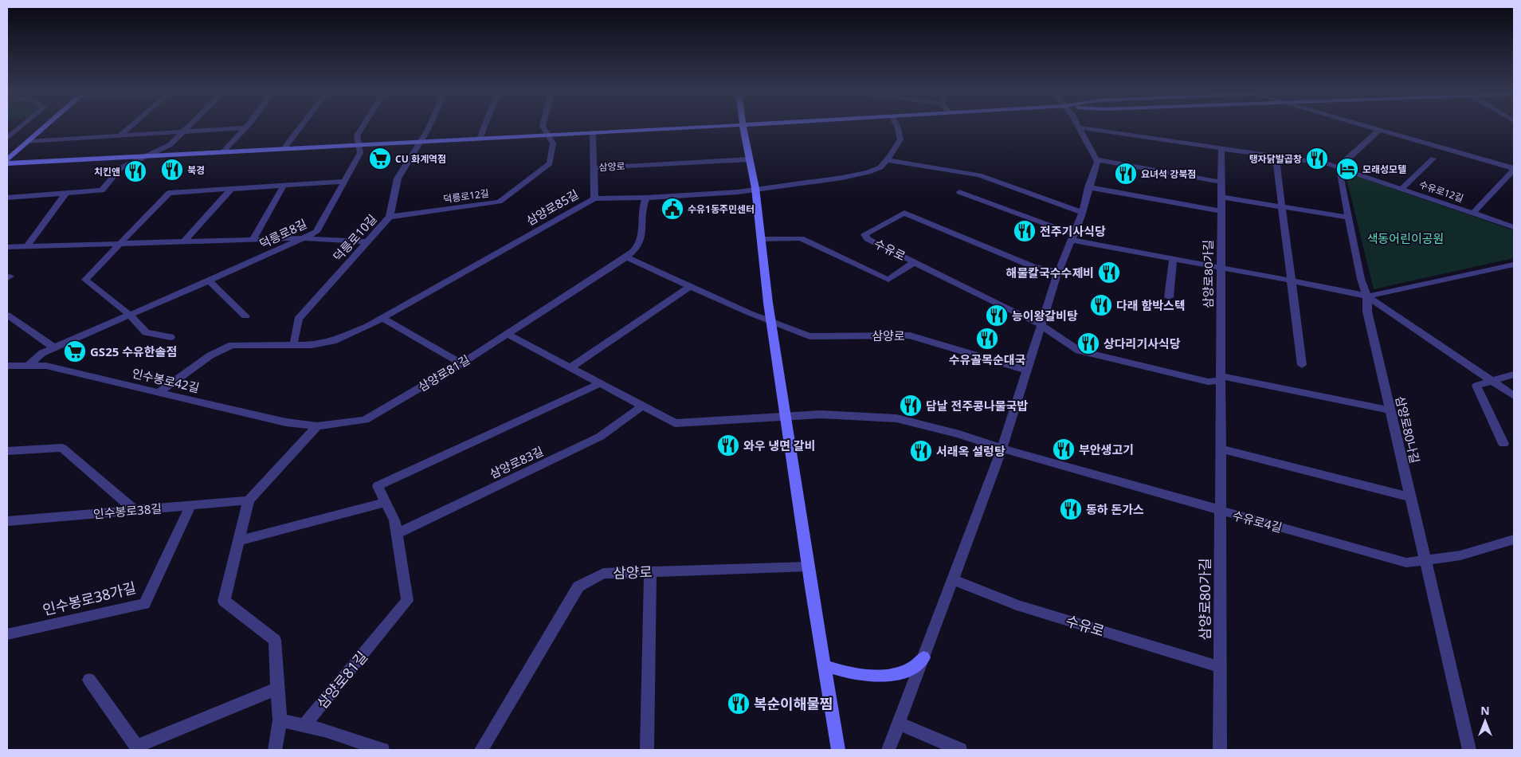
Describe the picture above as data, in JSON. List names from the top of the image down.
{
  "streets": {
    "street": [
      "삼양로",
      "수유로12길",
      "덕릉로12길",
      "삼양로85길",
      "덕릉로8길",
      "덕릉로10길",
      "수유로",
      "삼양로80가길",
      "삼양로81길",
      "인수봉로42길",
      "삼양로80나길",
      "삼양로83길",
      "인수봉로38길",
      "수유로4길",
      "인수봉로38가길"
    ]
  },
  "crossings": [
    ["삼양로", "삼양로81길"],
    ["수유로12길", "삼양로80가길"],
    ["수유로12길", "삼양로80나길"],
    ["덕릉로12길", "덕릉로10길"],
    ["삼양로85길", "삼양로81길"],
    ["삼양로85길", "인수봉로42길"],
    ["덕릉로8길", "인수봉로42길"],
    ["수유로", "삼양로80가길"],
    ["삼양로80가길", "수유로4길"],
    ["삼양로81길", "인수봉로42길"],
    ["삼양로81길", "삼양로83길"],
    ["삼양로80나길", "수유로4길"],
    ["인수봉로38길", "인수봉로38가길"]
  ],
  "parks": ["색동어린이공원"],
  "places": {
    "supermarket": ["CU 화계역점", "GS25 수유한솔점"],
    "restaurant": [
      "탱자닭발곱창",
      "북경",
      "치킨앤",
      "요녀석 강북점",
      "전주기사식당",
      "해물칼국수수제비",
      "다래 함박스텍",
      "능이왕갈비탕",
      "수유골목순대국",
      "상다리기사식당",
      "담날 전주콩나물국밥",
      "와우 냉면 갈비",
      "부안생고기",
      "서래옥 설렁탕",
      "동하 돈가스",
      "복순이해물찜"
    ],
    "hotel": ["모래성모텔"],
    "public building": ["수유1동주민센터"]
  },
  "north": "top"
}
